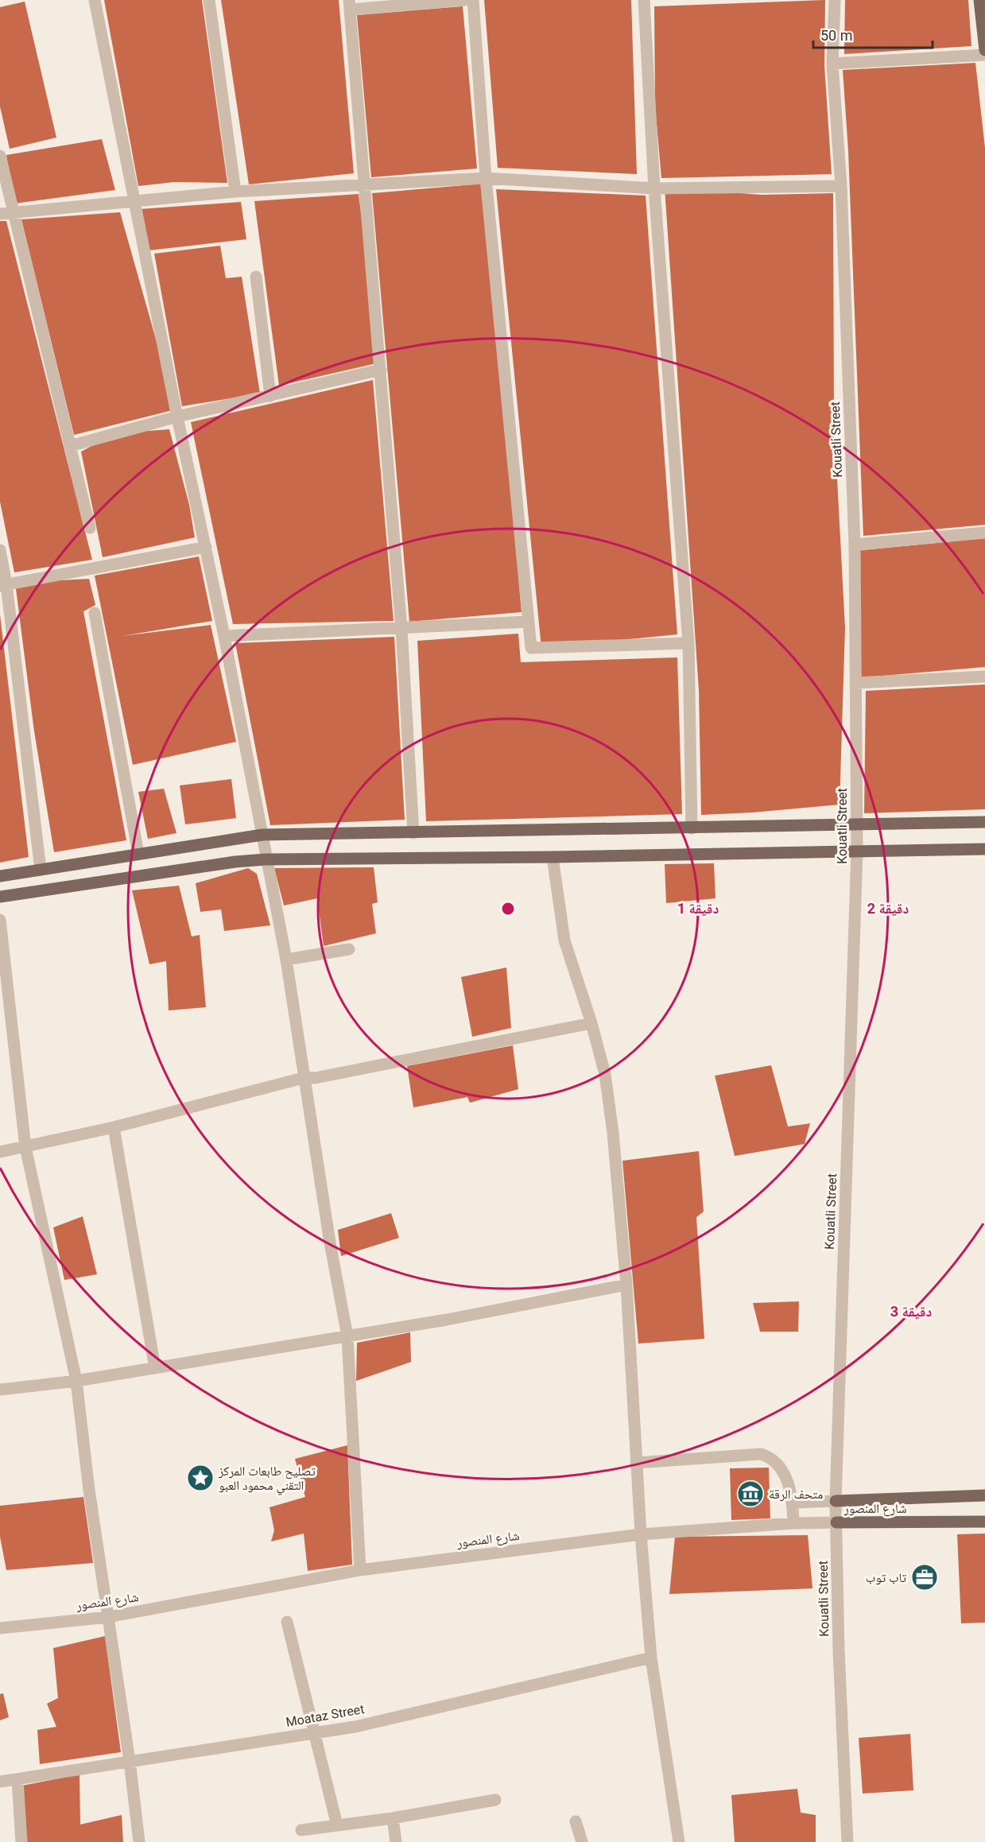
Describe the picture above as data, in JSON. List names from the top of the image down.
{
  "streets": {
    "main road": ["شارع المنصور"],
    "street": ["Kouatli Street", "Moataz Street"]
  },
  "crossings": [
    ["Kouatli Street", "شارع المنصور"]
  ],
  "places": {
    "place": ["تصليح طابعات المركز التقني محمود العبو"],
    "museum": ["متحف الرقة"],
    "office": ["تاب توب"]
  },
  "scale_bar": "50 m",
  "rings": ["1 دقيقة", "2 دقيقة", "3 دقيقة"]
}
